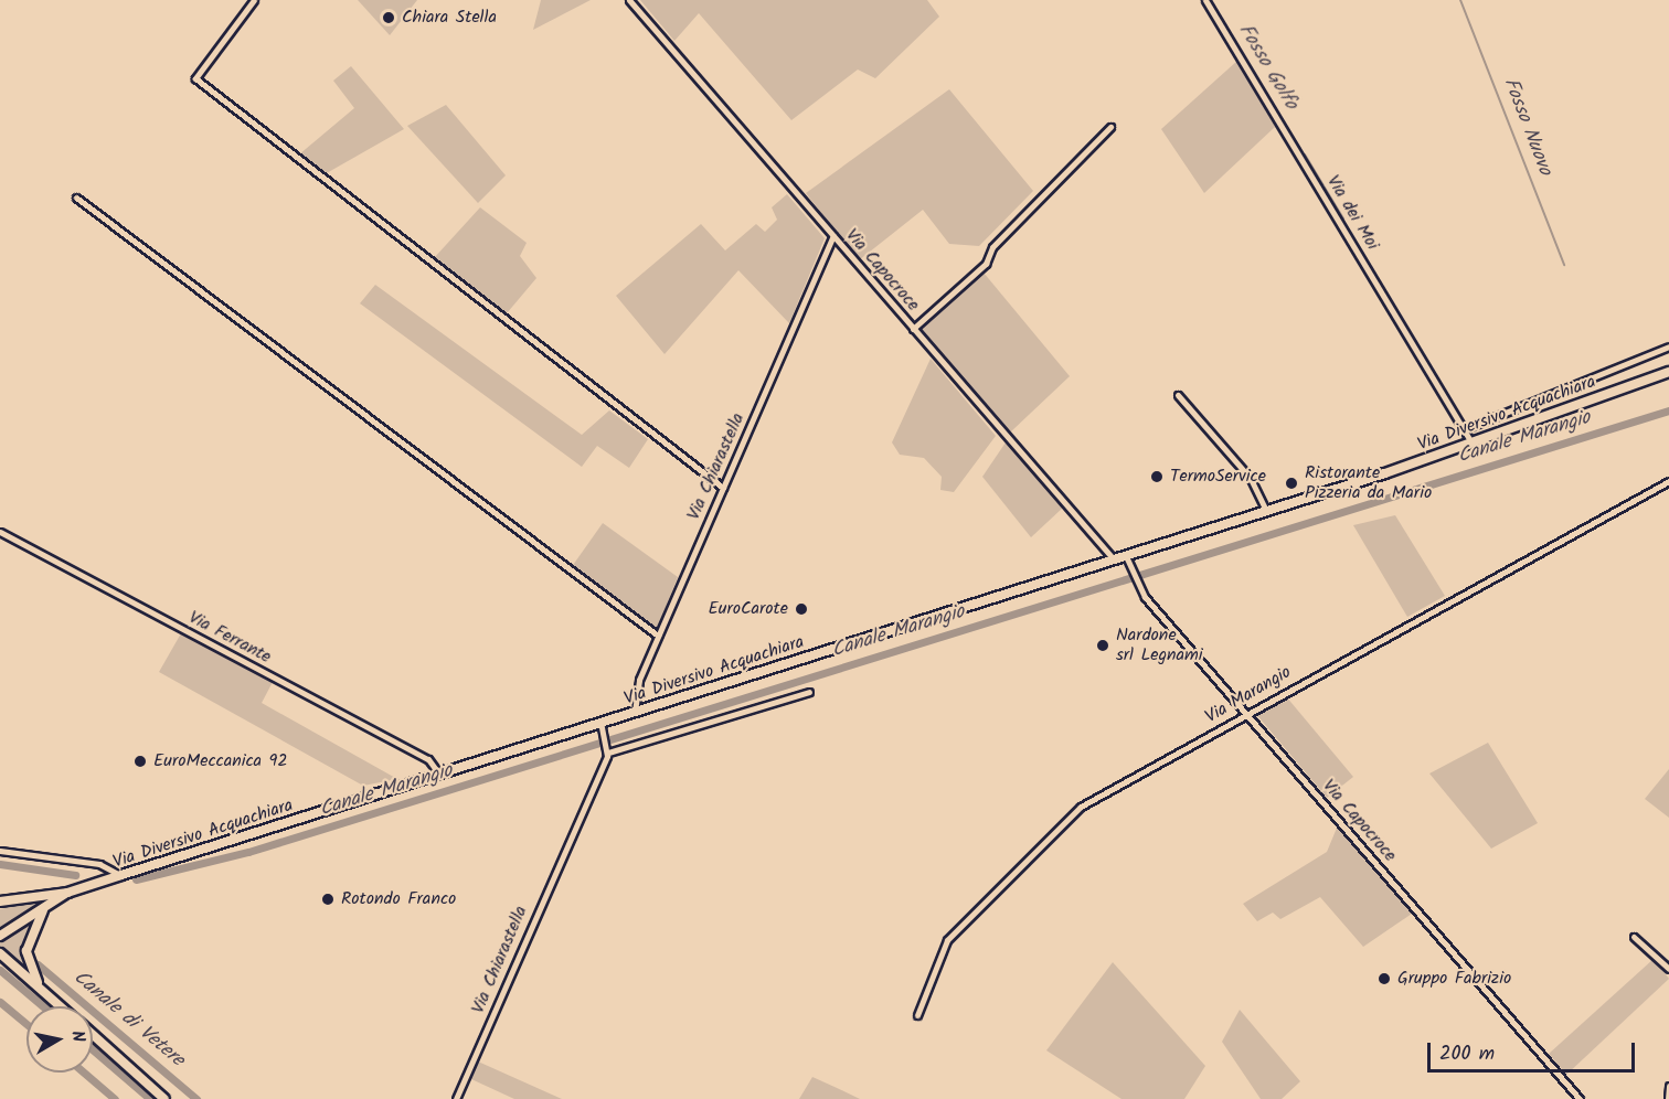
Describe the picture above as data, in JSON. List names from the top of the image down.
{
  "streets": {
    "main road": ["Via Diversivo Acquachiara"],
    "street": [
      "Via dei Moi",
      "Via Capocroce",
      "Via Chiarastella",
      "Via Ferrante",
      "Via Marangio"
    ]
  },
  "crossings": [
    ["Via dei Moi", "Via Diversivo Acquachiara"],
    ["Via Capocroce", "Via Diversivo Acquachiara"],
    ["Via Capocroce", "Via Chiarastella"],
    ["Via Capocroce", "Via Marangio"],
    ["Via Diversivo Acquachiara", "Via Chiarastella"],
    ["Via Diversivo Acquachiara", "Via Ferrante"]
  ],
  "water": [
    "Fosso Golfo",
    "Fosso Nuovo",
    "Canale Marangio",
    "Canale di Vetere"
  ],
  "places": [
    "Chiara Stella",
    "TermoService",
    "Ristorante Pizzeria da Mario",
    "EuroCarote",
    "Nardone srl Legnami",
    "EuroMeccanica 92",
    "Rotondo Franco",
    "Gruppo Fabrizio"
  ],
  "scale_bar": "200 m",
  "north": "right"
}
